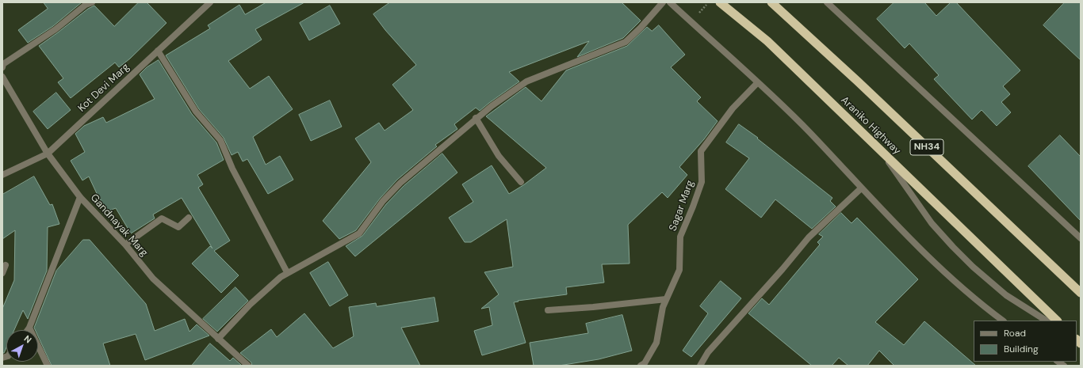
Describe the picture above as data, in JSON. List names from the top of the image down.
{
  "streets": {
    "highway": ["Araniko Highway", "NH34"],
    "street": ["Kot Devi Marg", "Sagar Marg", "Gandnayak Marg"]
  },
  "crossings": [
    ["Kot Devi Marg", "Gandnayak Marg"]
  ],
  "legend": ["Road", "Building"],
  "north": "top right"
}
